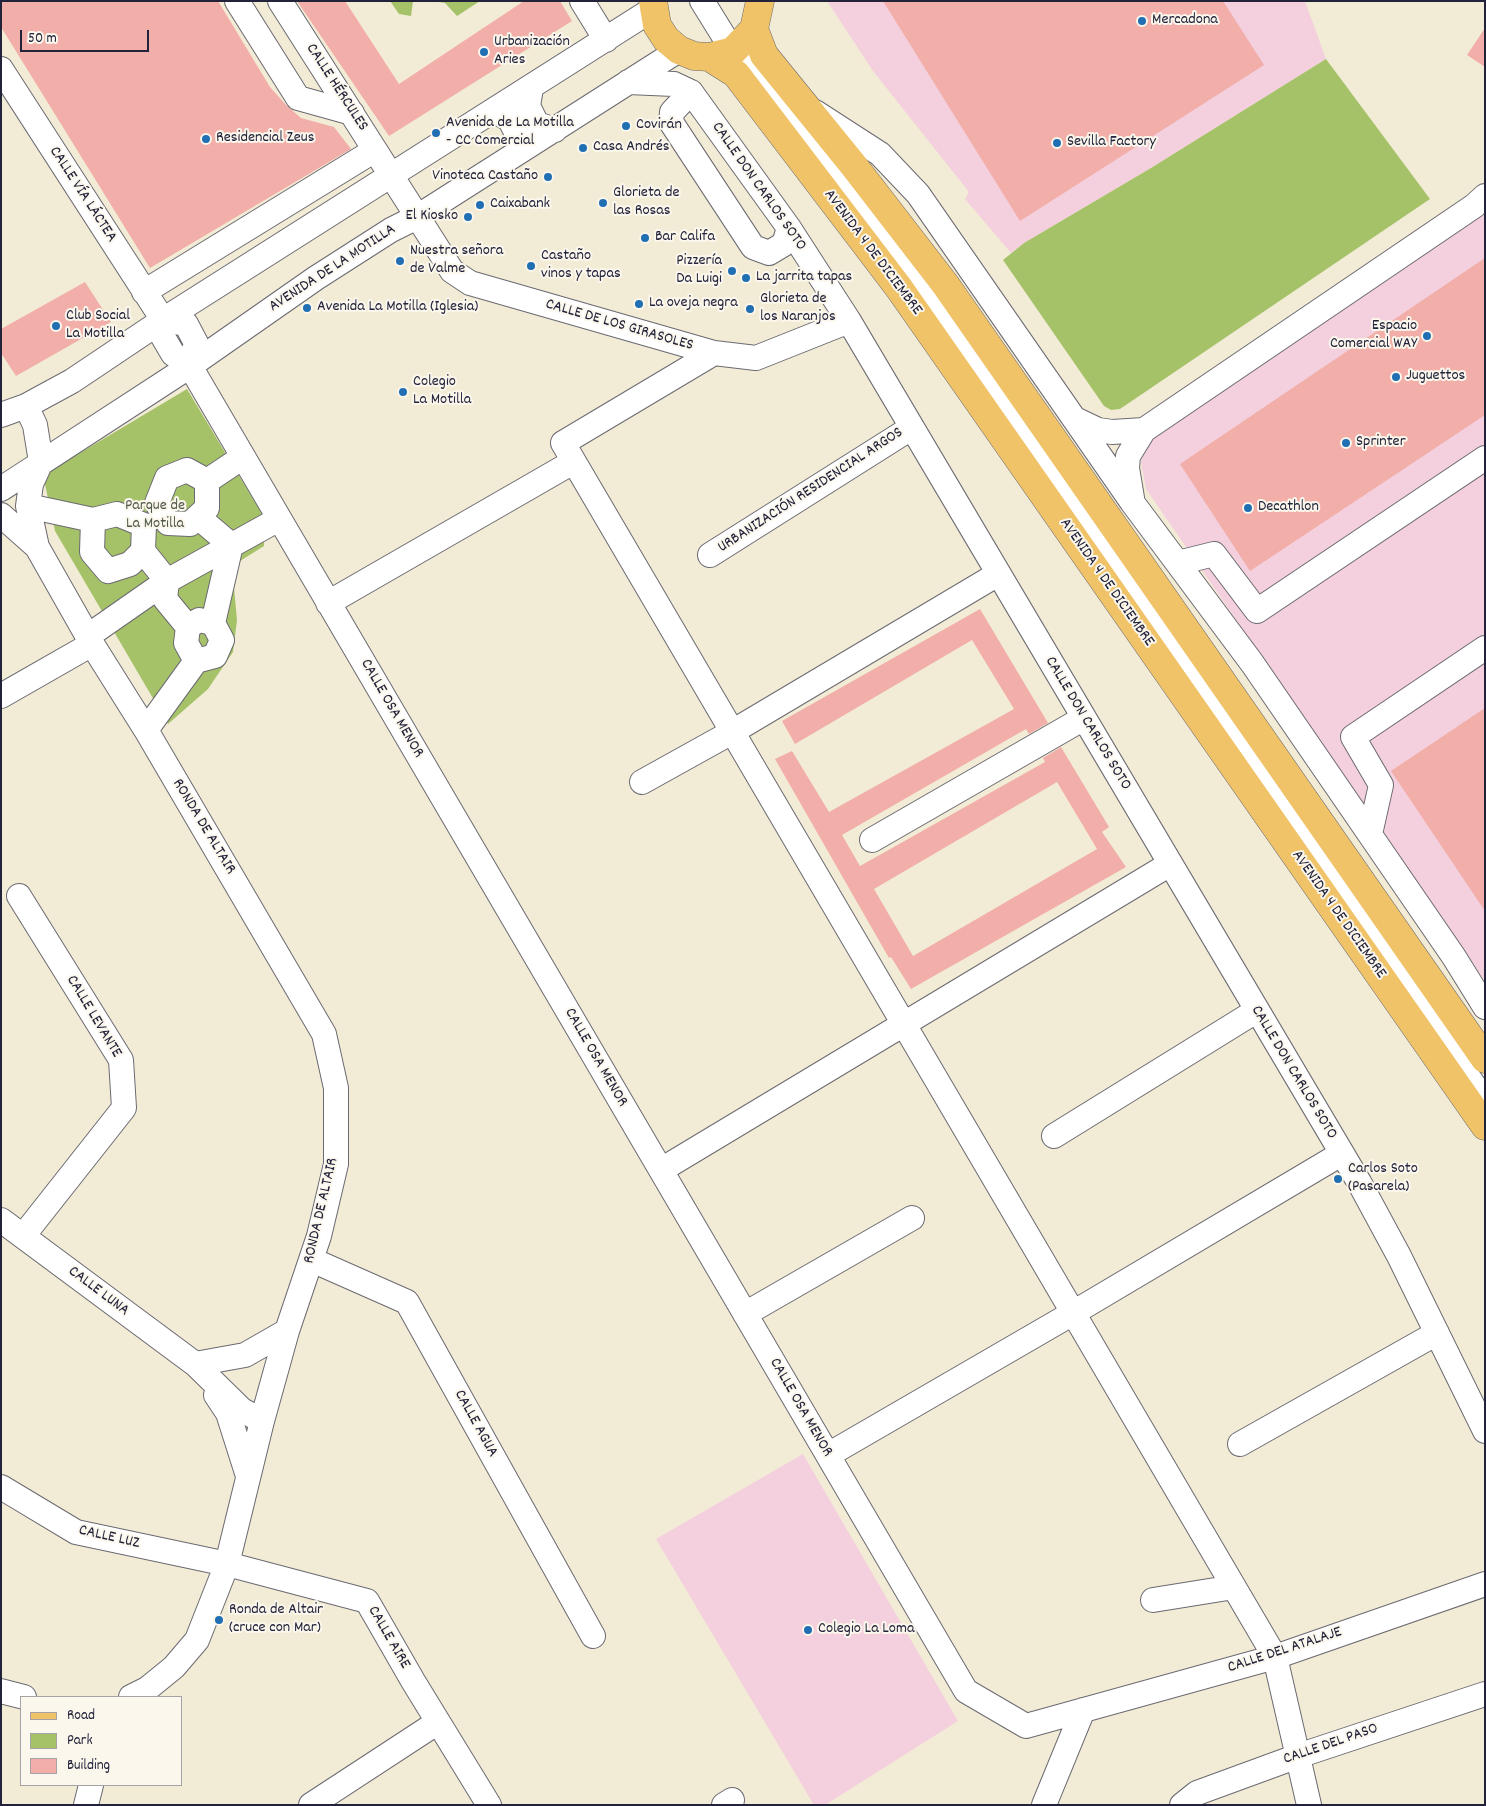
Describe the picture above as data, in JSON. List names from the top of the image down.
{
  "streets": {
    "main road": ["AVENIDA 4 DE DICIEMBRE"],
    "street": [
      "CALLE HÉRCULES",
      "CALLE DON CARLOS SOTO",
      "CALLE VÍA LÁCTEA",
      "AVENIDA DE LA MOTILLA",
      "CALLE DE LOS GIRASOLES",
      "URBANIZACIÓN RESIDENCIAL ARGOS",
      "CALLE OSA MENOR",
      "RONDA DE ALTAIR",
      "CALLE LEVANTE",
      "CALLE LUNA",
      "CALLE AGUA",
      "CALLE LUZ",
      "CALLE AIRE",
      "CALLE DEL ATALAJE",
      "CALLE DEL PASO"
    ]
  },
  "crossings": [
    ["CALLE HÉRCULES", "AVENIDA DE LA MOTILLA"],
    ["CALLE HÉRCULES", "CALLE DE LOS GIRASOLES"],
    ["CALLE DON CARLOS SOTO", "CALLE DE LOS GIRASOLES"],
    ["CALLE DON CARLOS SOTO", "URBANIZACIÓN RESIDENCIAL ARGOS"],
    ["AVENIDA DE LA MOTILLA", "CALLE DE LOS GIRASOLES"],
    ["AVENIDA DE LA MOTILLA", "CALLE OSA MENOR"],
    ["AVENIDA DE LA MOTILLA", "RONDA DE ALTAIR"],
    ["CALLE OSA MENOR", "CALLE DEL ATALAJE"],
    ["RONDA DE ALTAIR", "CALLE LUNA"],
    ["RONDA DE ALTAIR", "CALLE AGUA"],
    ["RONDA DE ALTAIR", "CALLE LUZ"],
    ["RONDA DE ALTAIR", "CALLE AIRE"],
    ["CALLE LEVANTE", "CALLE LUNA"],
    ["CALLE LUZ", "CALLE AIRE"]
  ],
  "parks": ["Parque de La Motilla"],
  "places": [
    "Mercadona",
    "Urbanización Aries",
    "Covirán",
    "Avenida de La Motilla - CC Comercial",
    "Residencial Zeus",
    "Sevilla Factory",
    "Casa Andrés",
    "Vinoteca Castaño",
    "Glorieta de las Rosas",
    "Caixabank",
    "El Kiosko",
    "Bar Califa",
    "Nuestra señora de Valme",
    "Castaño vinos y tapas",
    "Pizzería Da Luigi",
    "La jarrita tapas",
    "La oveja negra",
    "Avenida La Motilla (Iglesia)",
    "Glorieta de los Naranjos",
    "Club Social La Motilla",
    "Espacio Comercial WAY",
    "Juguettos",
    "Colegio La Motilla",
    "Sprinter",
    "Decathlon",
    "Carlos Soto (Pasarela)",
    "Ronda de Altair (cruce con Mar)",
    "Colegio La Loma"
  ],
  "legend": ["Road", "Park", "Building"],
  "scale_bar": "50 m"
}
